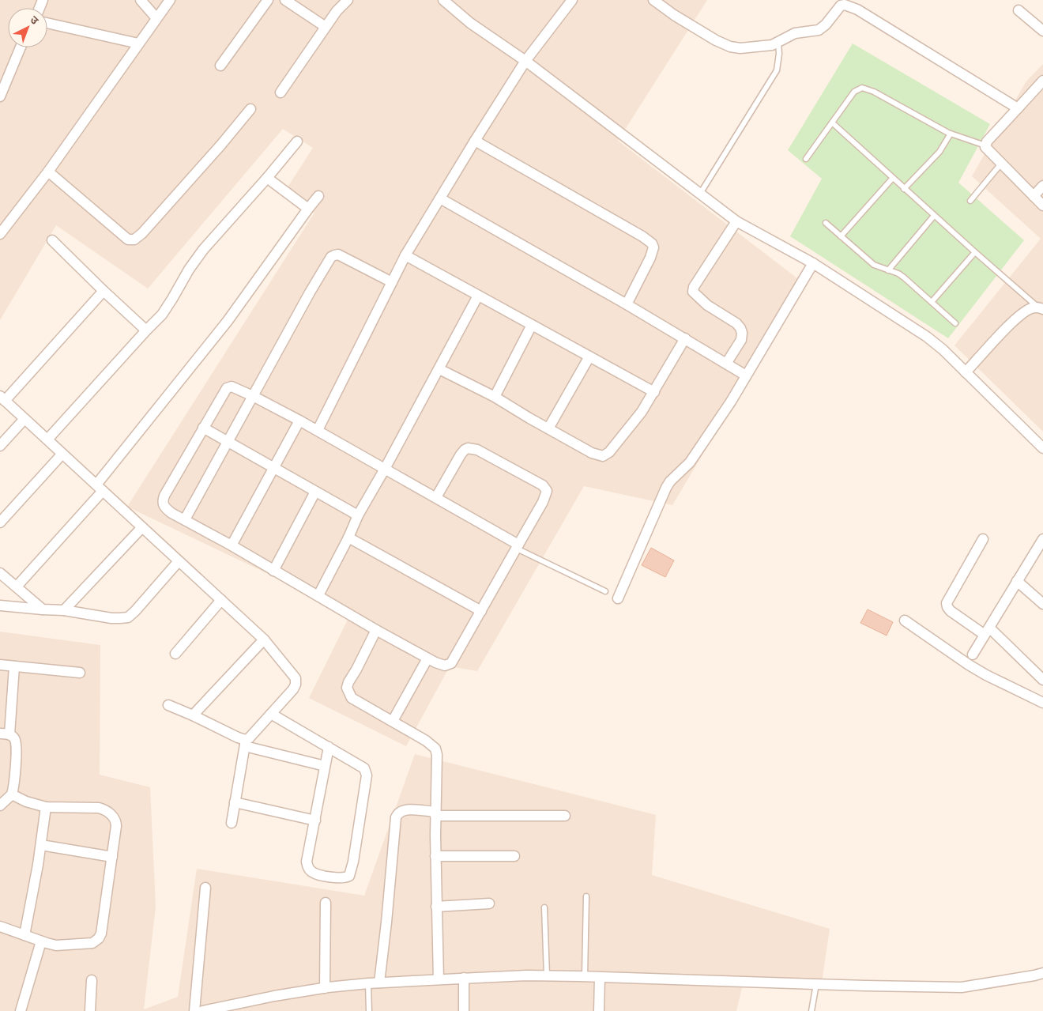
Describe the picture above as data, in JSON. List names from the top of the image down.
{
  "north": "top right"
}
